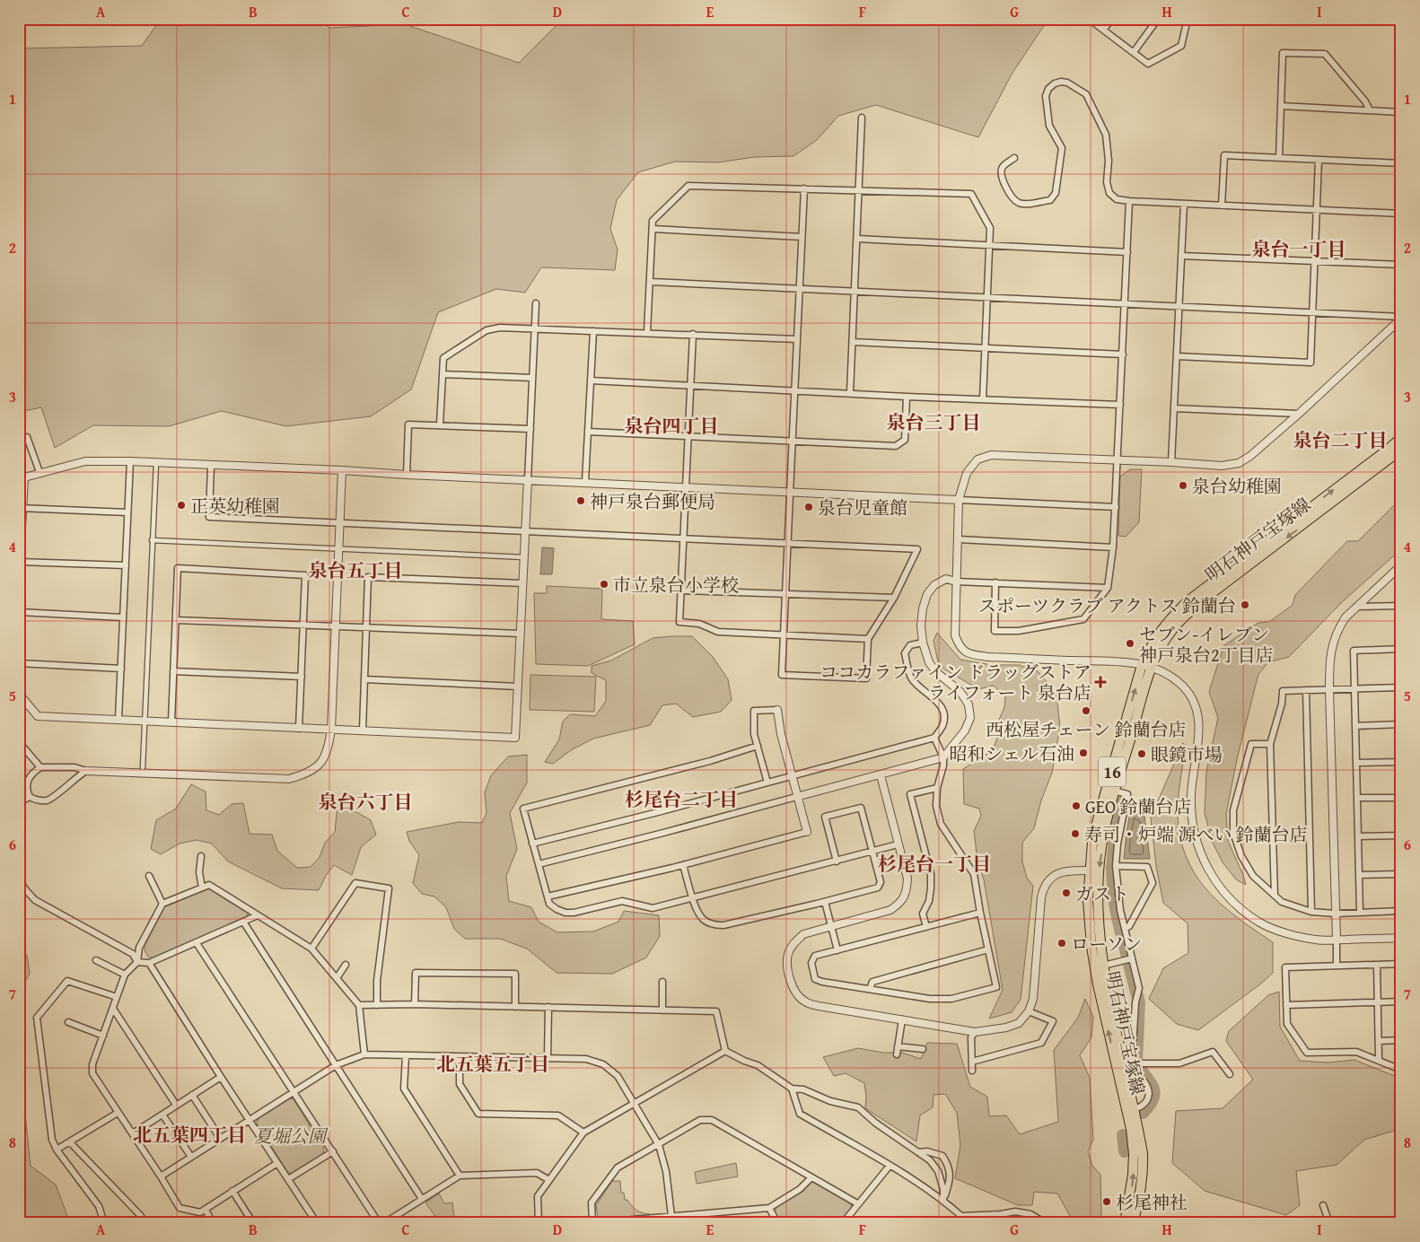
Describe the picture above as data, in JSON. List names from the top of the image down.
{
  "streets": {
    "main road": ["明石神戸宝塚線", "16"]
  },
  "districts": [
    "泉台一丁目",
    "泉台三丁目",
    "泉台四丁目",
    "泉台二丁目",
    "泉台五丁目",
    "杉尾台二丁目",
    "泉台六丁目",
    "杉尾台一丁目",
    "北五葉五丁目",
    "北五葉四丁目"
  ],
  "parks": ["夏堀公園"],
  "places": {
    "other": [
      "泉台幼稚園",
      "神戸泉台郵便局",
      "正英幼稚園",
      "泉台児童館",
      "市立泉台小学校",
      "スポーツクラブ アクトス 鈴蘭台",
      "セブン-イレブン 神戸泉台2丁目店",
      "西松屋チェーン 鈴蘭台店",
      "昭和シェル石油",
      "眼鏡市場",
      "GEO 鈴蘭台店",
      "寿司・炉端 源べい 鈴蘭台店",
      "ガスト",
      "ローソン",
      "杉尾神社"
    ],
    "health": ["ココカラファイン ドラッグストア ライフォート 泉台店"]
  },
  "grid": {
    "columns": [
      "A",
      "B",
      "C",
      "D",
      "E",
      "F",
      "G",
      "H",
      "I"
    ],
    "rows": [
      "1",
      "2",
      "3",
      "4",
      "5",
      "6",
      "7",
      "8"
    ]
  }
}
